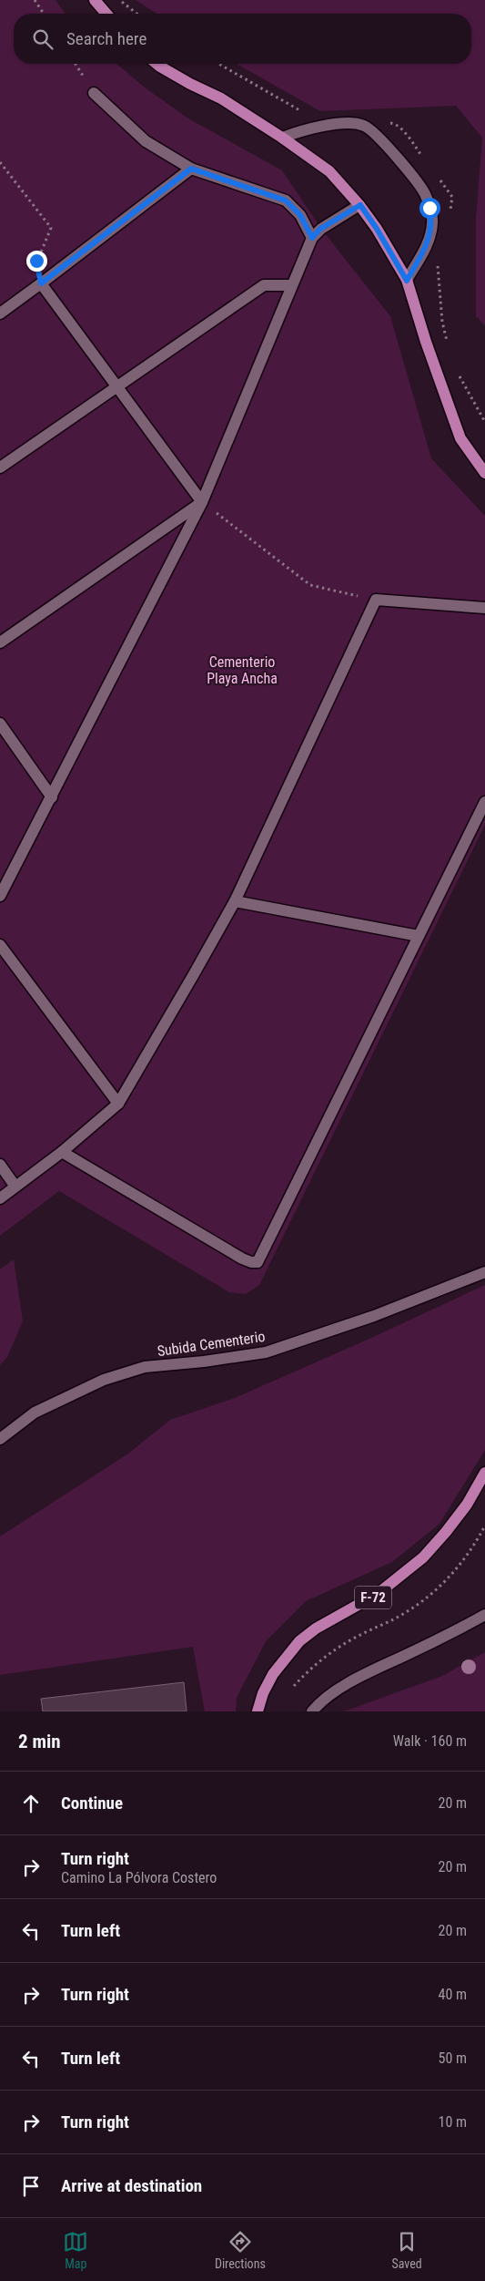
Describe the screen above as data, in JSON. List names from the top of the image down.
{
  "streets": {
    "main road": ["F-72"],
    "street": ["Subida Cementerio"]
  },
  "parks": ["Cementerio Playa Ancha"],
  "page": {
    "search": "Search here",
    "heading": ["2 min", "Walk · 160 m"],
    "list": [
      ["Continue", "20 m"],
      ["Turn right", "Camino La Pólvora Costero", "20 m"],
      ["Turn left", "20 m"],
      ["Turn right", "40 m"],
      ["Turn left", "50 m"],
      ["Turn right", "10 m"],
      "Arrive at destination"
    ],
    "nav": ["Map", "Directions", "Saved"]
  }
}
